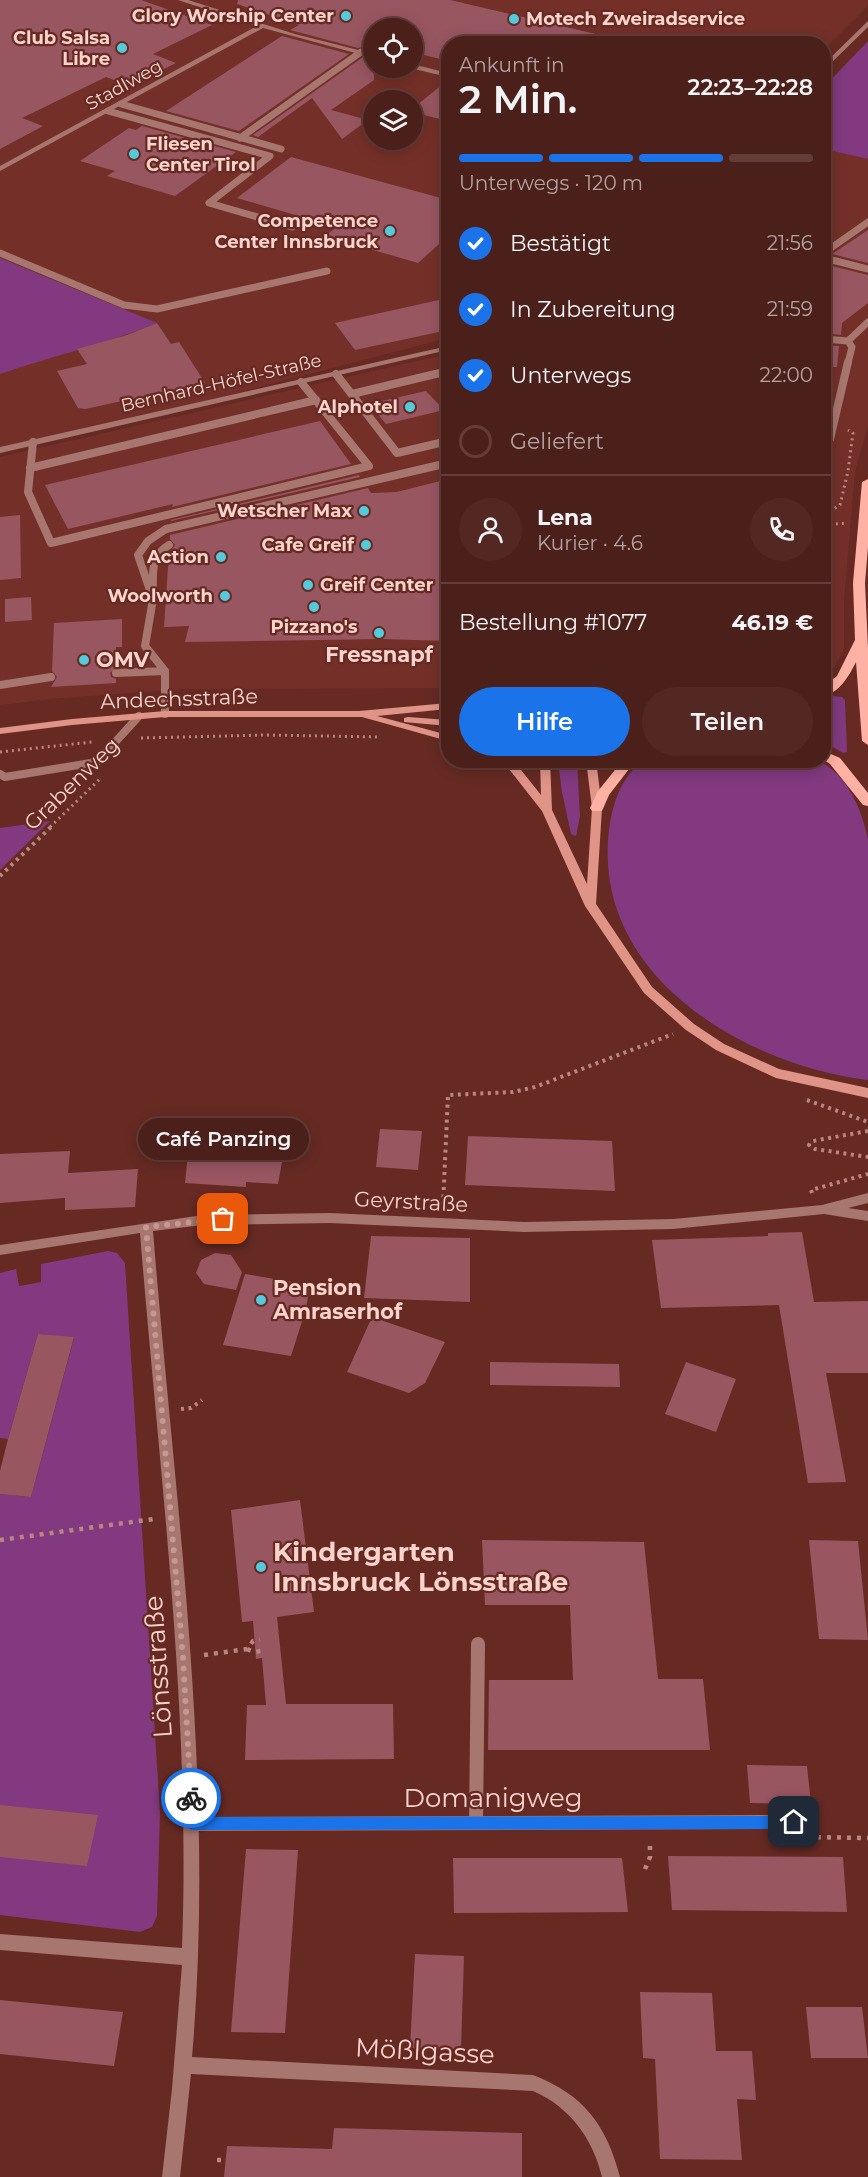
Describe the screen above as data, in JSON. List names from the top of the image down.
{
  "streets": {
    "main road": ["Andechsstraße"],
    "street": [
      "Stadlweg",
      "Bernhard-Höfel-Straße",
      "Geyrstraße",
      "Lönsstraße",
      "Mößlgasse"
    ],
    "lane": ["Domanigweg"],
    "path": ["Grabenweg"]
  },
  "crossings": [
    ["Andechsstraße", "Grabenweg"],
    ["Geyrstraße", "Lönsstraße"],
    ["Lönsstraße", "Domanigweg"],
    ["Lönsstraße", "Mößlgasse"]
  ],
  "places": [
    "Glory Worship Center",
    "Motech Zweiradservice",
    "Club Salsa Libre",
    "Fliesen Center Tirol",
    "Competence Center Innsbruck",
    "Alphotel",
    "Wetscher Max",
    "Cafe Greif",
    "Action",
    "Greif Center",
    "Woolworth",
    "Pizzano's",
    "Fressnapf",
    "OMV",
    "Café Panzing",
    "Pension Amraserhof",
    "Kindergarten Innsbruck Lönsstraße"
  ],
  "page": {
    "heading": ["2 Min.", "Ankunft in", "22:23–22:28"],
    "panel": [
      "Lena",
      "Kurier · 4.6",
      "Bestellung #1077",
      "46.19 €"
    ],
    "bar": "Unterwegs · 120 m",
    "list": [
      ["Bestätigt", "21:56"],
      ["In Zubereitung", "21:59"],
      ["Unterwegs", "22:00"],
      "Geliefert"
    ],
    "buttons": ["Hilfe", "Teilen"],
    "bubble": "Café Panzing"
  }
}
